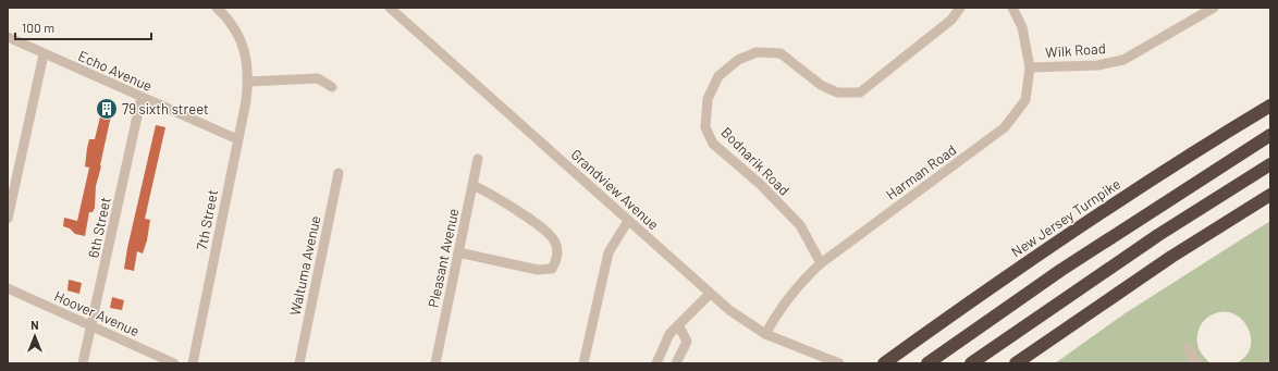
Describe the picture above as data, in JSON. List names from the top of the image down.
{
  "streets": {
    "highway": ["New Jersey Turnpike"],
    "street": [
      "Wilk Road",
      "Echo Avenue",
      "Bodnarik Road",
      "Harman Road",
      "Grandview Avenue",
      "7th Street",
      "6th Street",
      "Pleasant Avenue",
      "Waltuma Avenue",
      "Hoover Avenue"
    ]
  },
  "crossings": [
    ["Wilk Road", "Harman Road"],
    ["Echo Avenue", "7th Street"],
    ["Echo Avenue", "6th Street"],
    ["Bodnarik Road", "Harman Road"],
    ["Harman Road", "Grandview Avenue"],
    ["6th Street", "Hoover Avenue"]
  ],
  "places": {
    "building": ["79 sixth street"]
  },
  "scale_bar": "100 m",
  "north": "top"
}
